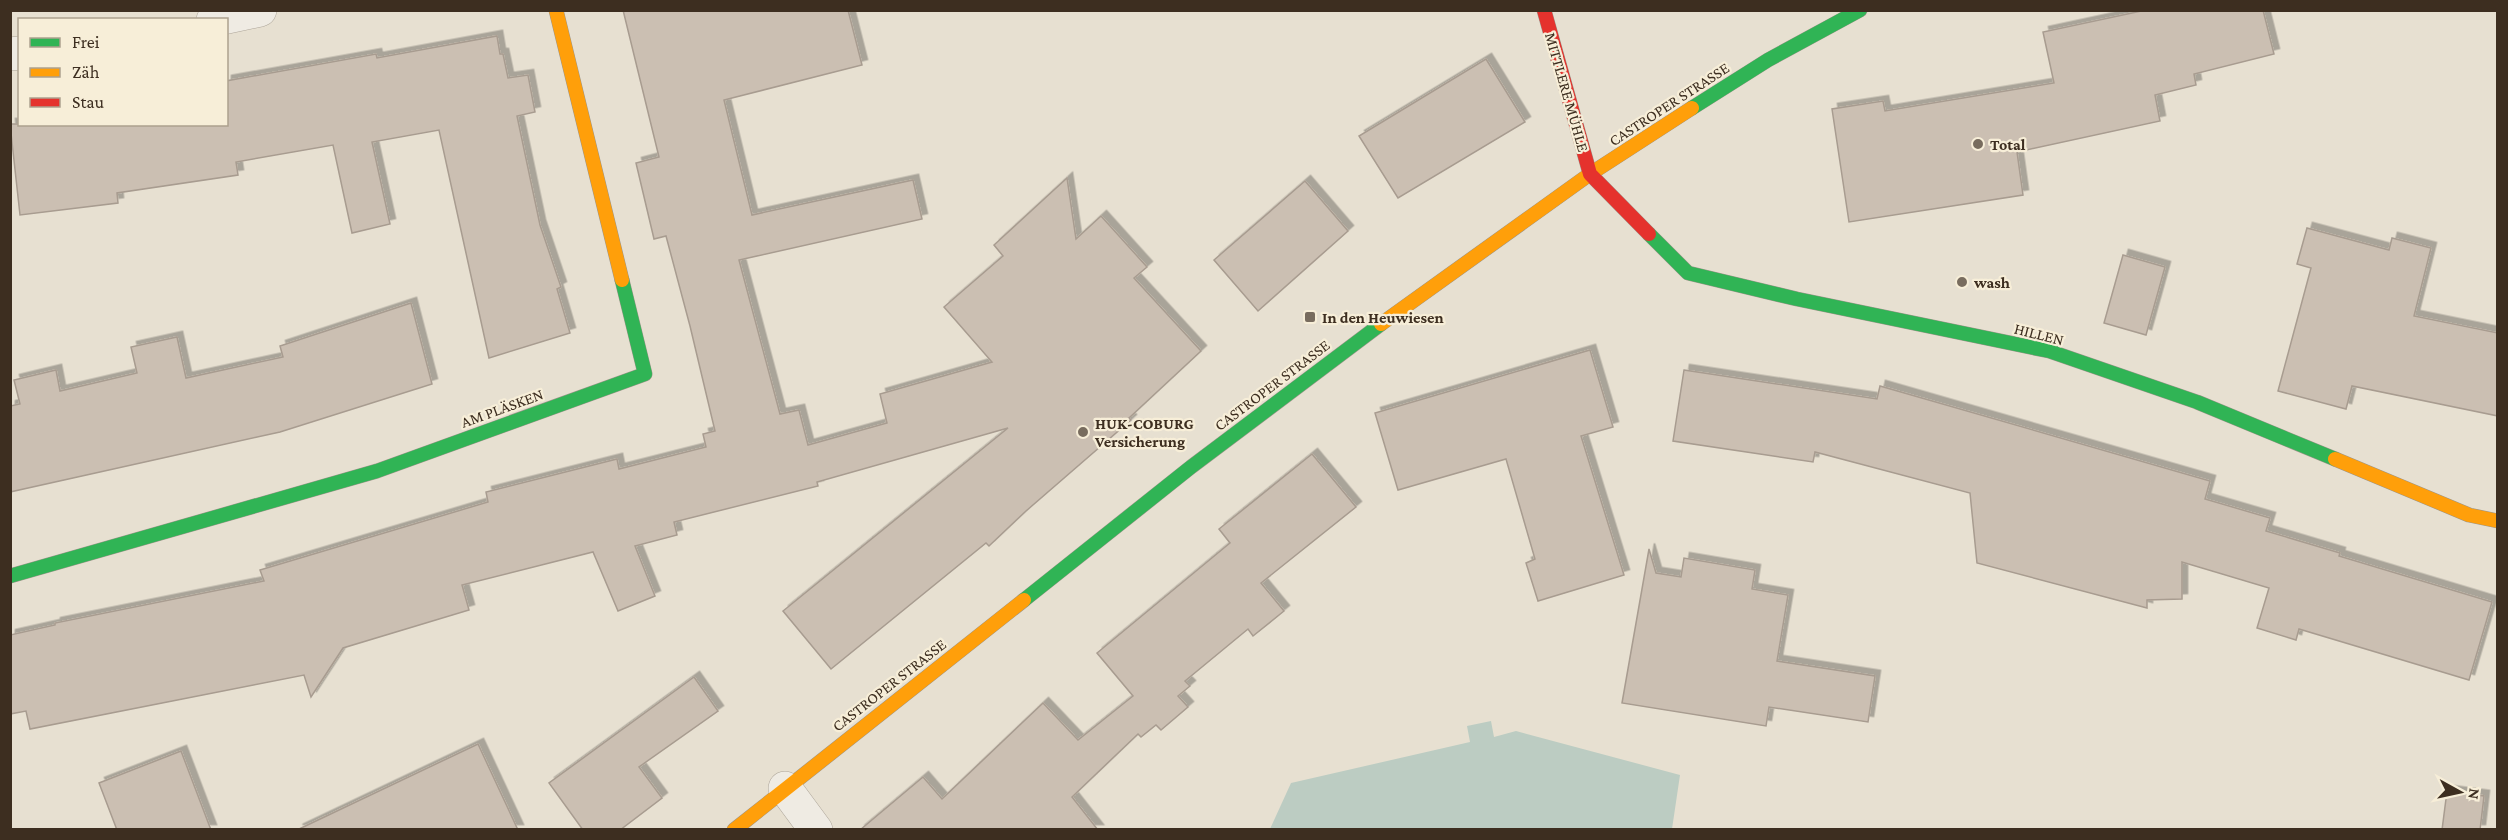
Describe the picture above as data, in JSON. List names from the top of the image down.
{
  "streets": {
    "street": [
      "MITTLERE MÜHLE",
      "CASTROPER STRASSE",
      "HILLEN",
      "AM PLÄSKEN"
    ]
  },
  "crossings": [
    ["MITTLERE MÜHLE", "CASTROPER STRASSE"],
    ["MITTLERE MÜHLE", "HILLEN"],
    ["CASTROPER STRASSE", "HILLEN"]
  ],
  "places": {
    "other": ["Total", "wash", "HUK-COBURG Versicherung"],
    "transit": ["In den Heuwiesen"]
  },
  "legend": ["Frei", "Zäh", "Stau"],
  "north": "right"
}
